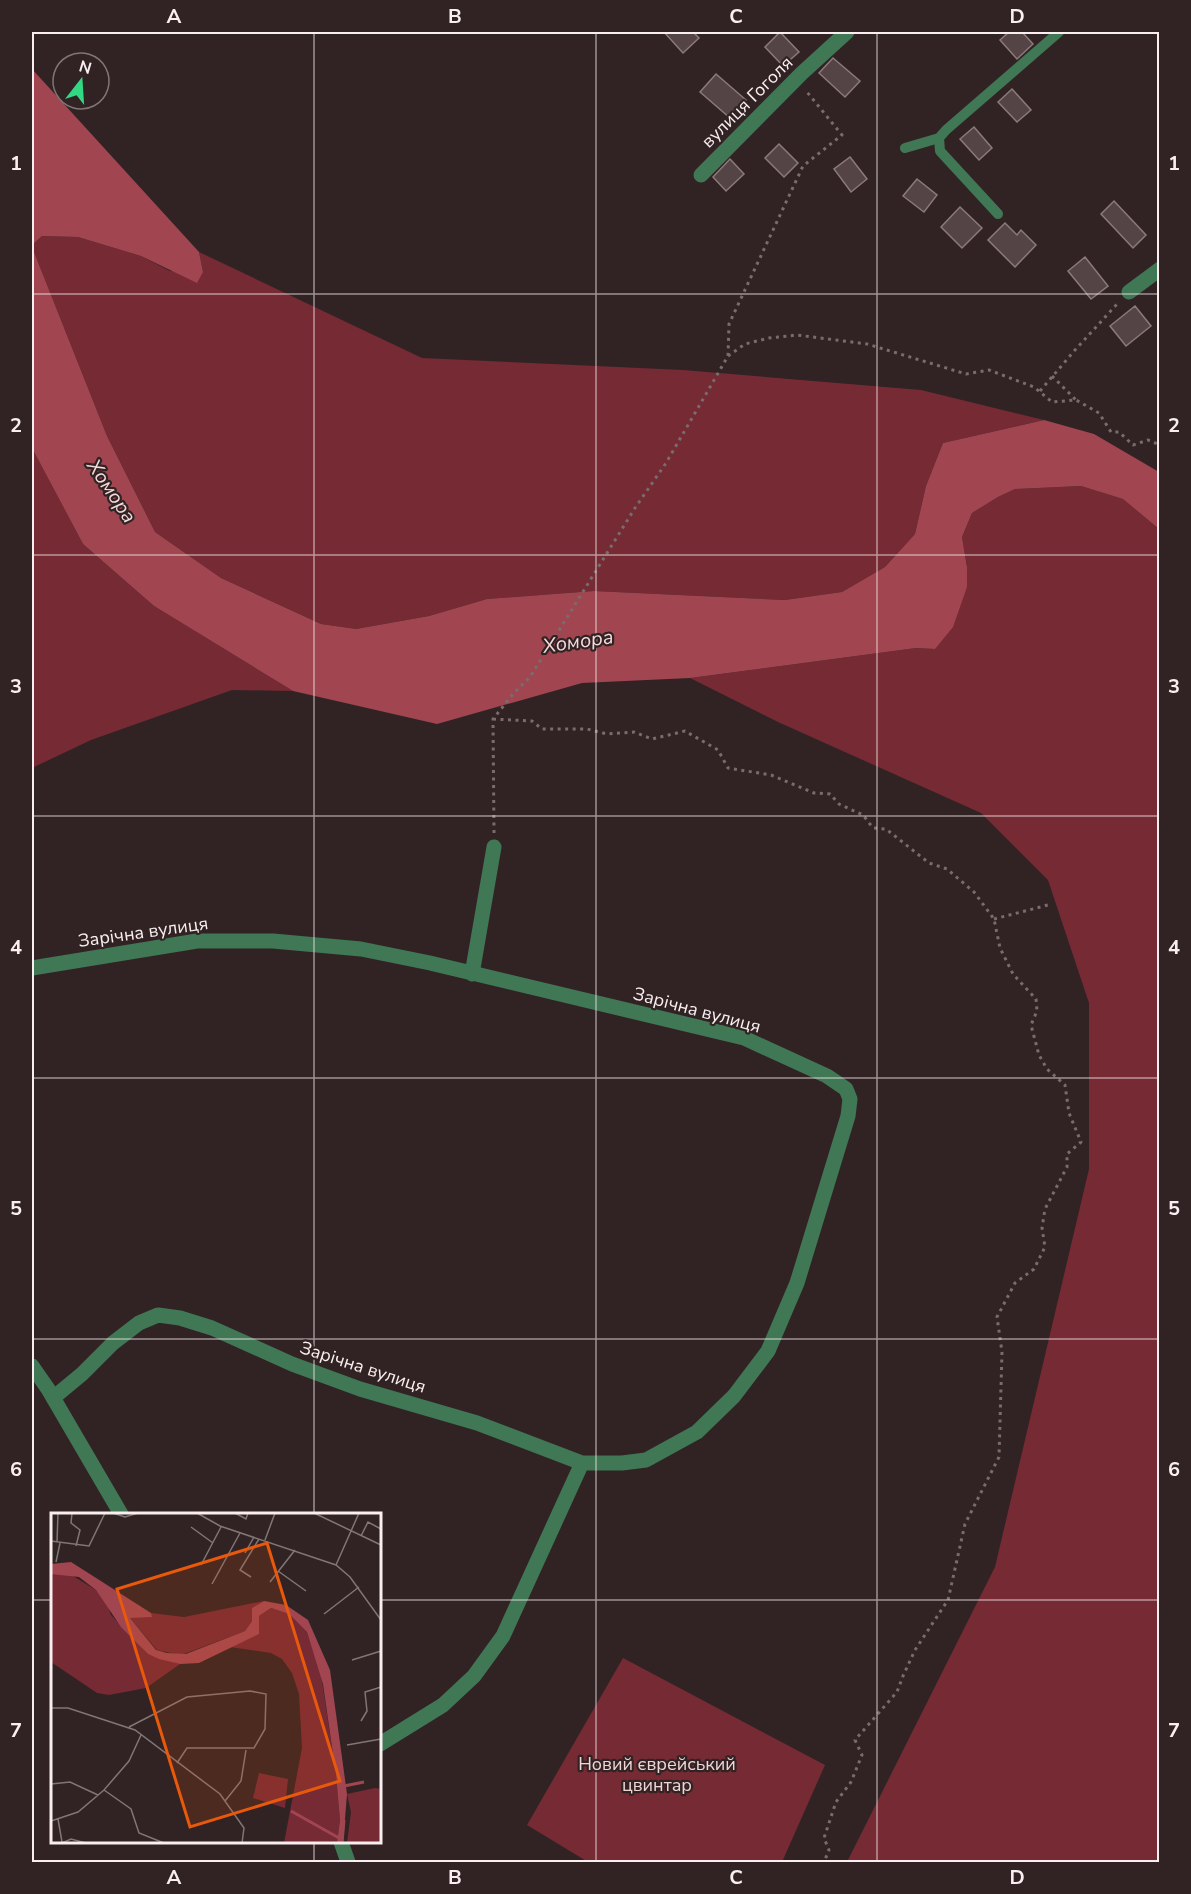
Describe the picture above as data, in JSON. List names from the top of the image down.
{
  "streets": {
    "street": ["вулиця Гоголя", "Зарічна вулиця"]
  },
  "water": ["Хомора"],
  "parks": ["Новий єврейський цвинтар"],
  "north": "top",
  "grid": {
    "columns": [
      "A",
      "B",
      "C",
      "D"
    ],
    "rows": [
      "1",
      "2",
      "3",
      "4",
      "5",
      "6",
      "7"
    ]
  }
}
